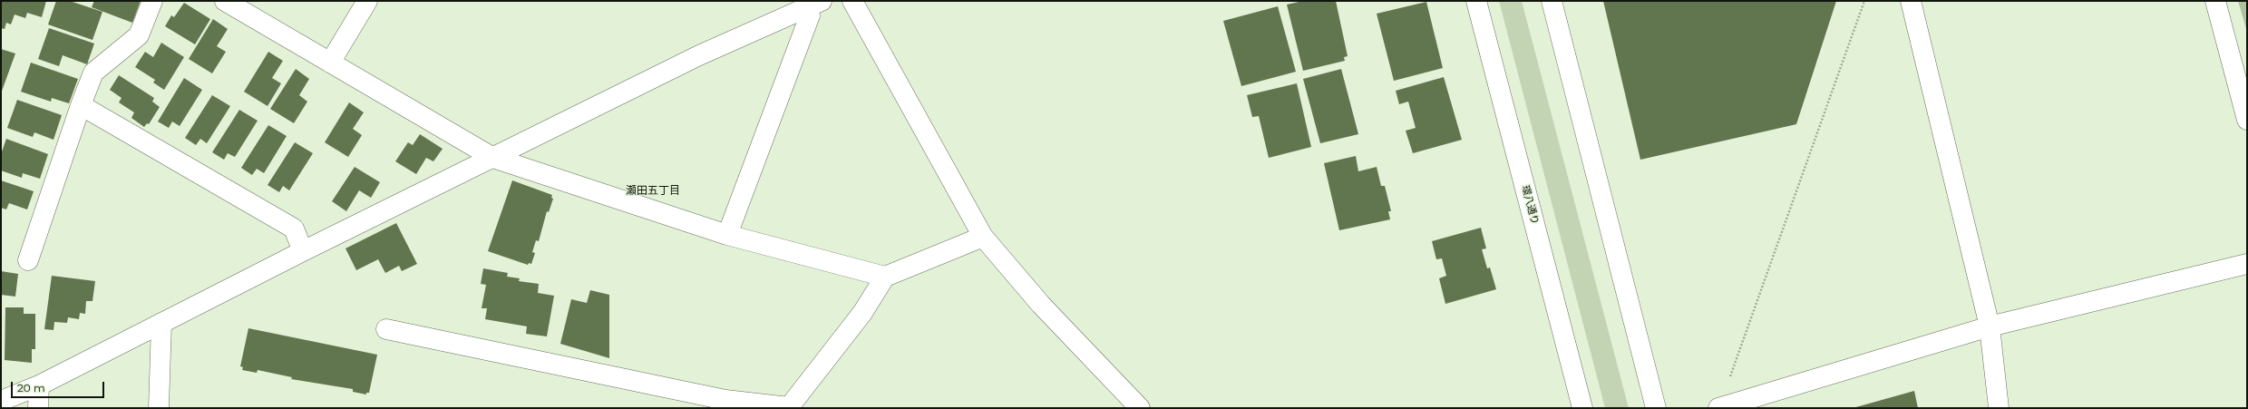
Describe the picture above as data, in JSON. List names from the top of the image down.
{
  "streets": {
    "street": ["環八通り"]
  },
  "districts": ["瀬田五丁目"],
  "scale_bar": "20 m"
}
